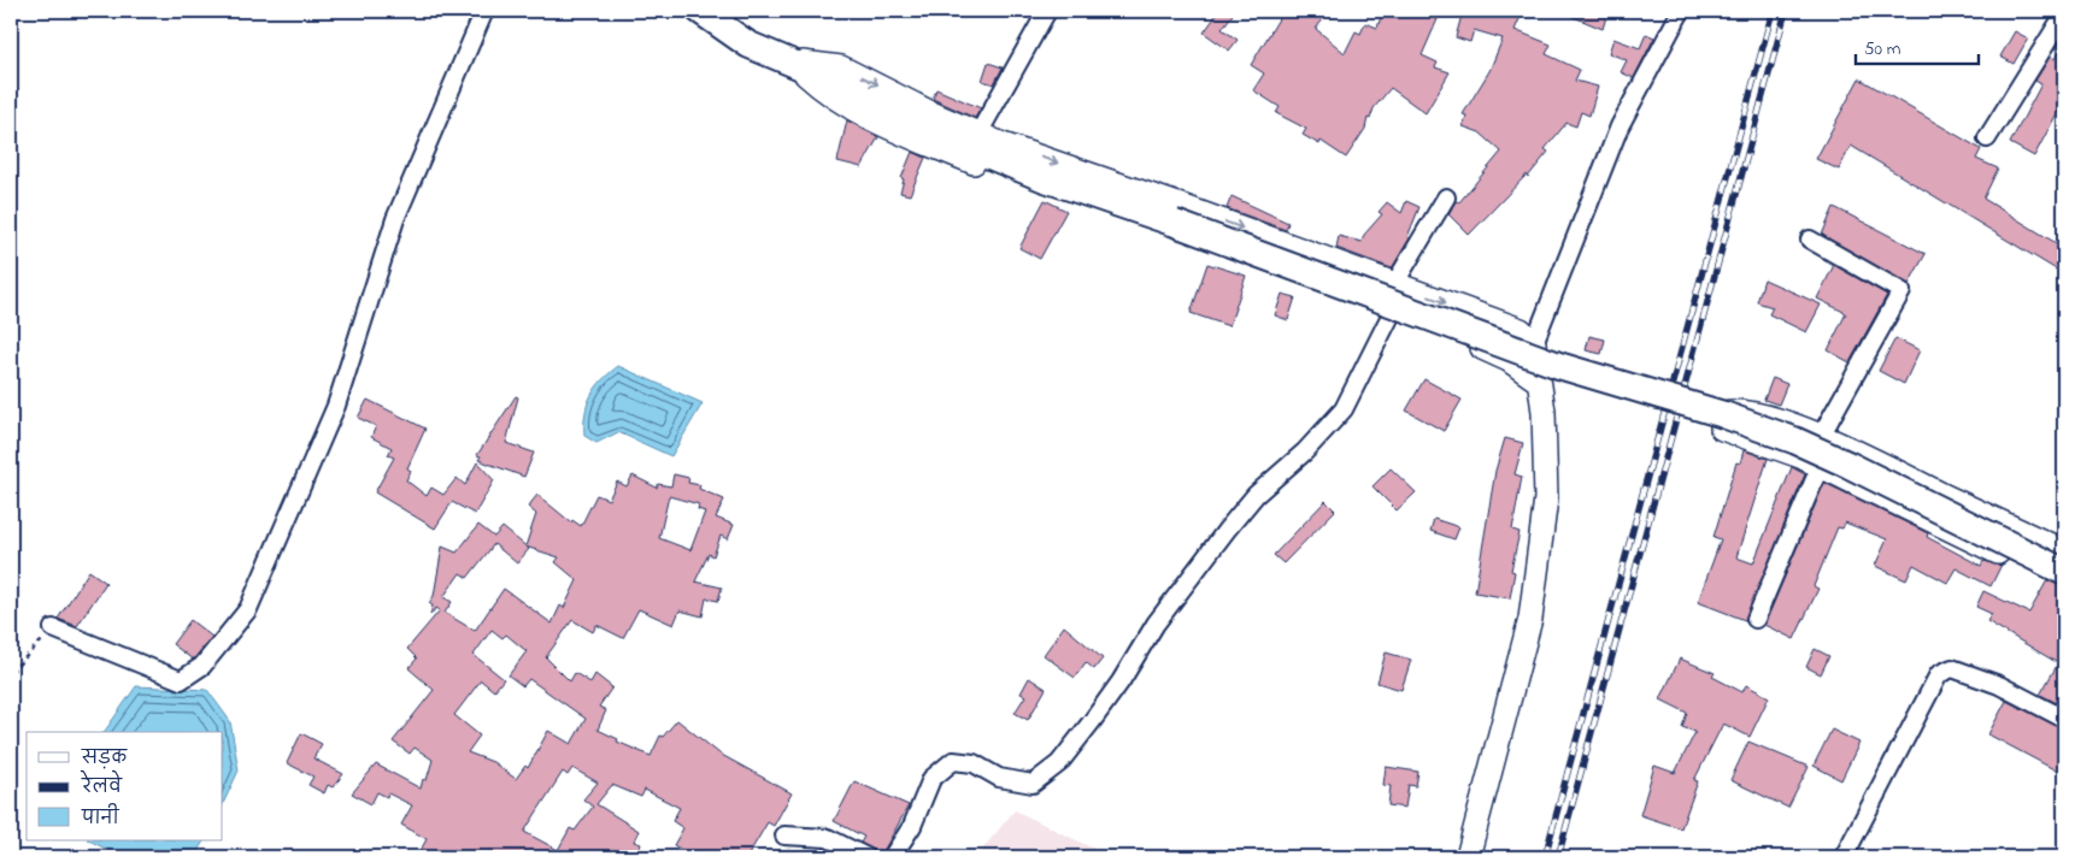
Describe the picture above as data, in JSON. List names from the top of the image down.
{
  "legend": ["सड़क", "रेलवे", "पानी"],
  "scale_bar": "50 m"
}
